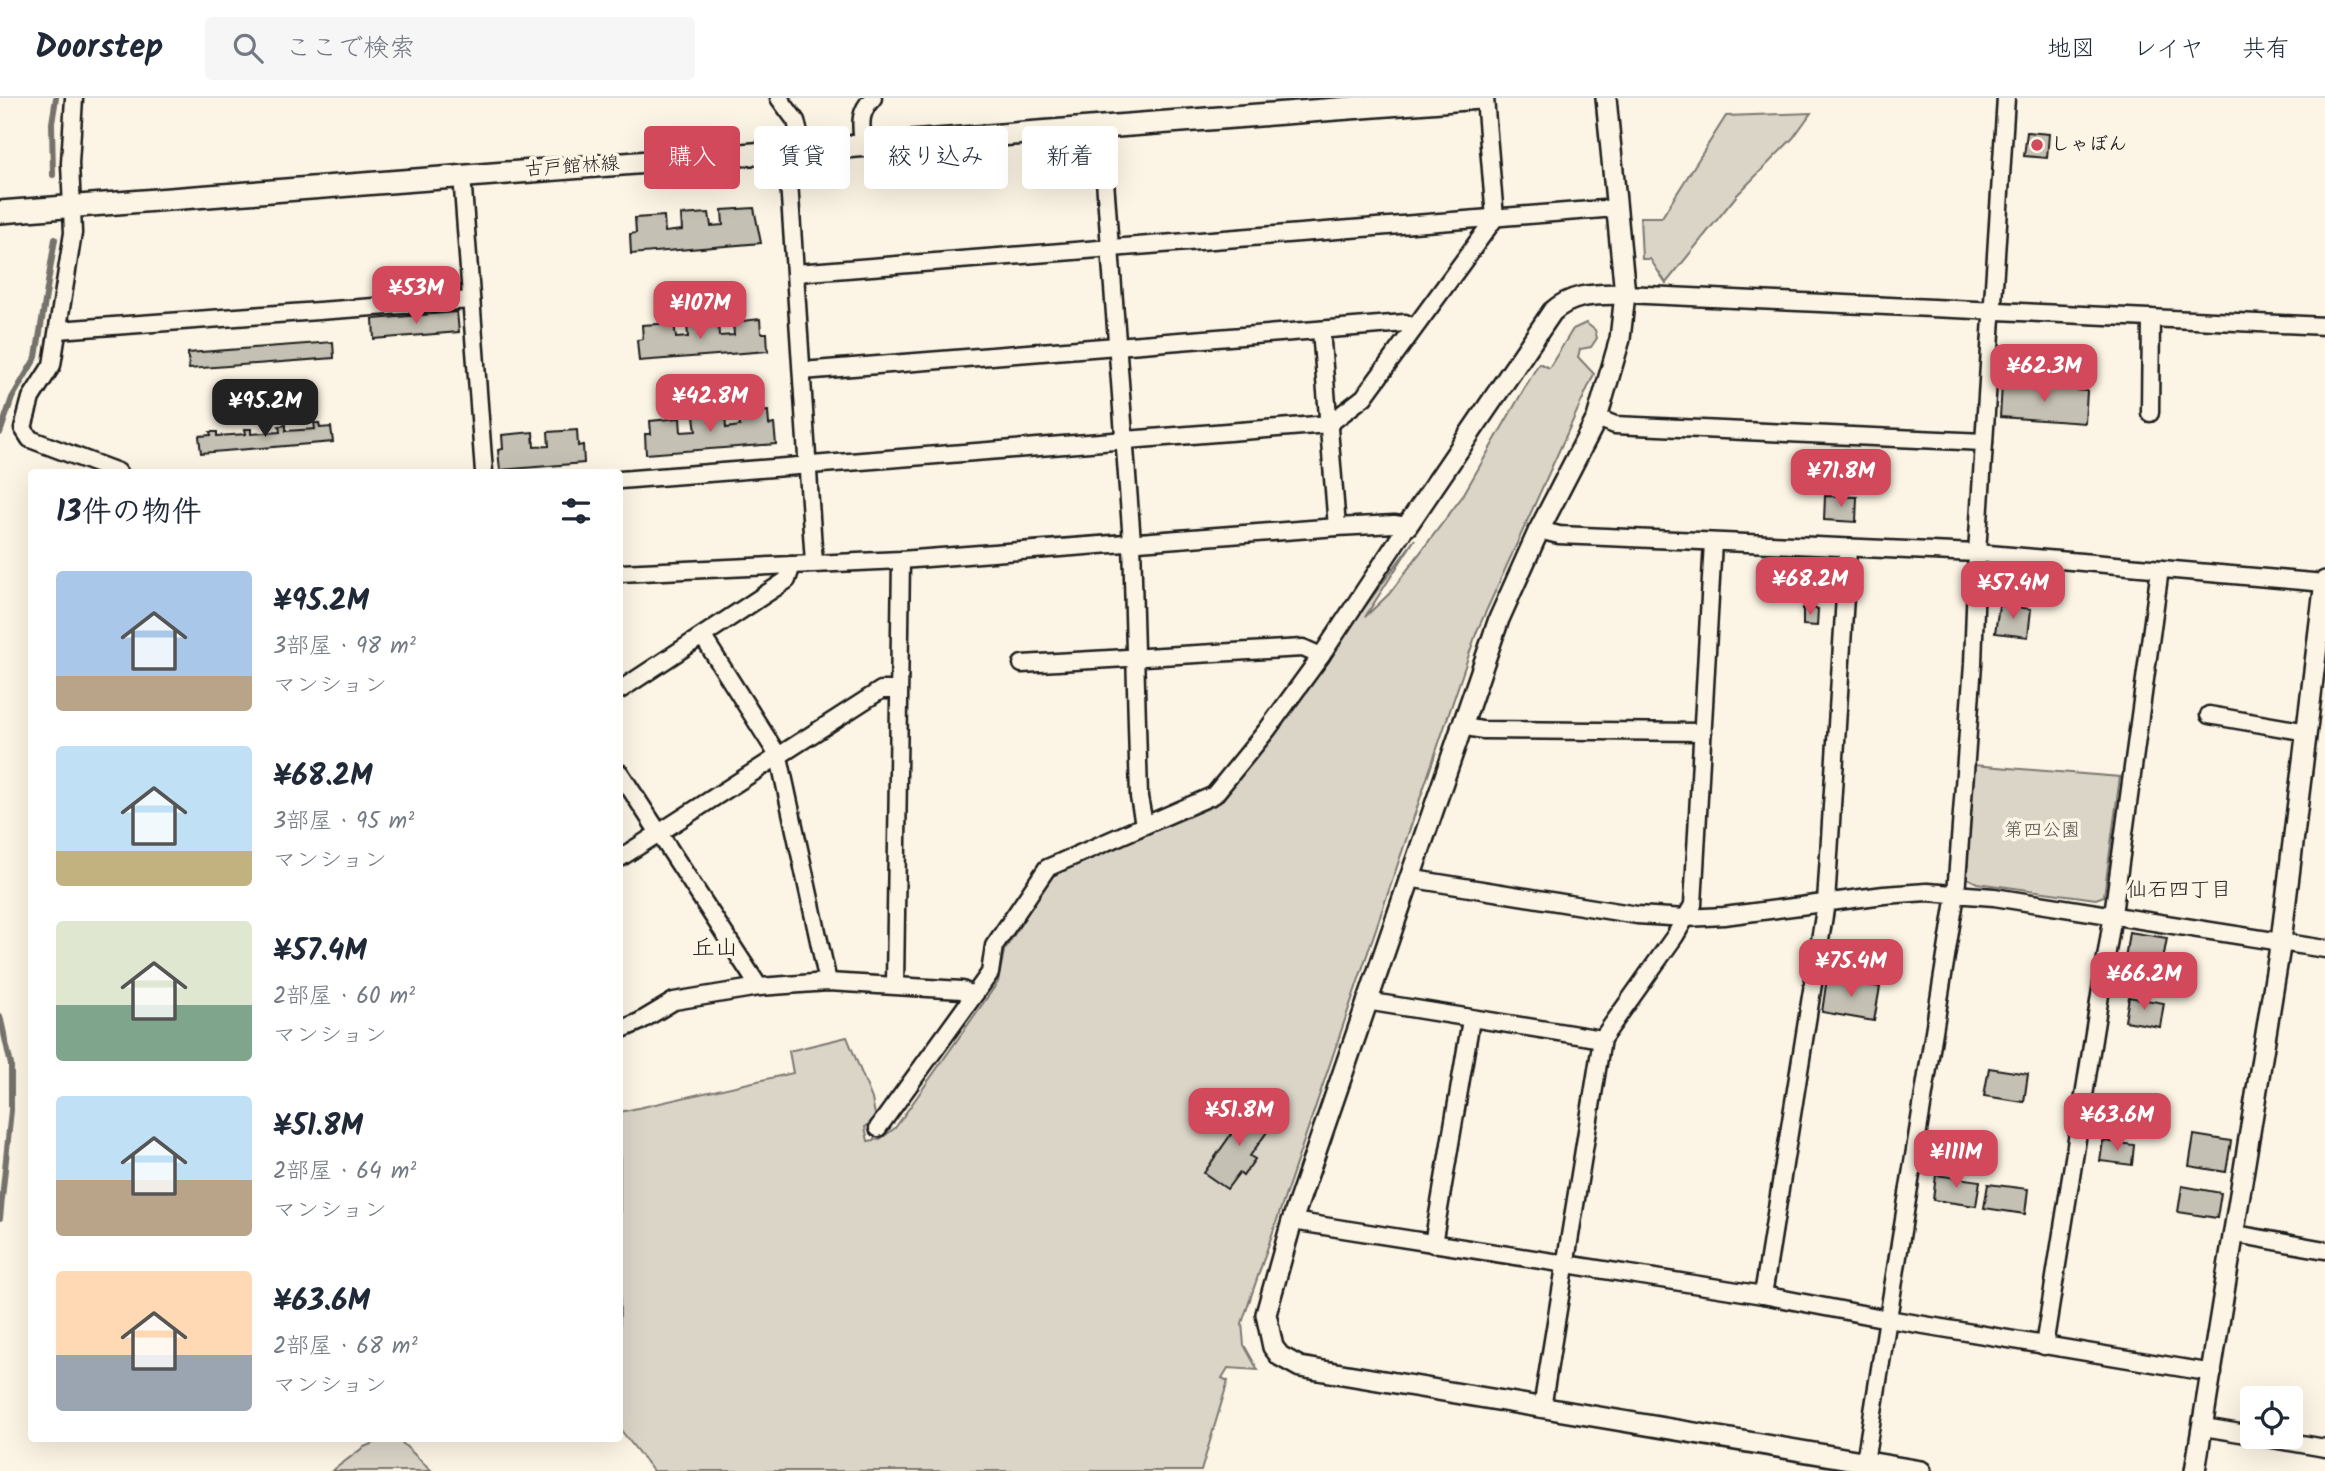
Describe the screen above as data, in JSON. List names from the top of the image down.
{
  "streets": {
    "main road": ["古戸館林線"]
  },
  "districts": ["仙石四丁目", "丘山"],
  "parks": ["第四公園"],
  "places": ["しゃぼん"],
  "page": {
    "header": "Doorstep",
    "search": "ここで検索",
    "nav": ["地図", "レイヤ", "共有"],
    "chip": [
      "購入",
      "賃貸",
      "絞り込み",
      "新着"
    ],
    "price": [
      "¥53M",
      "¥107M",
      "¥62.3M",
      "¥42.8M",
      "¥95.2M",
      "¥71.8M",
      "¥68.2M",
      "¥57.4M",
      "¥75.4M",
      "¥66.2M",
      "¥51.8M",
      "¥63.6M",
      "¥111M"
    ],
    "heading": "13件の物件",
    "list": [
      {
        "name": "¥95.2M",
        "note": "3部屋 · 98 m² · マンション"
      },
      {
        "name": "¥68.2M",
        "note": "3部屋 · 95 m² · マンション"
      },
      {
        "name": "¥57.4M",
        "note": "2部屋 · 60 m² · マンション"
      },
      {
        "name": "¥51.8M",
        "note": "2部屋 · 64 m² · マンション"
      },
      {
        "name": "¥63.6M",
        "note": "2部屋 · 68 m² · マンション"
      }
    ]
  }
}
